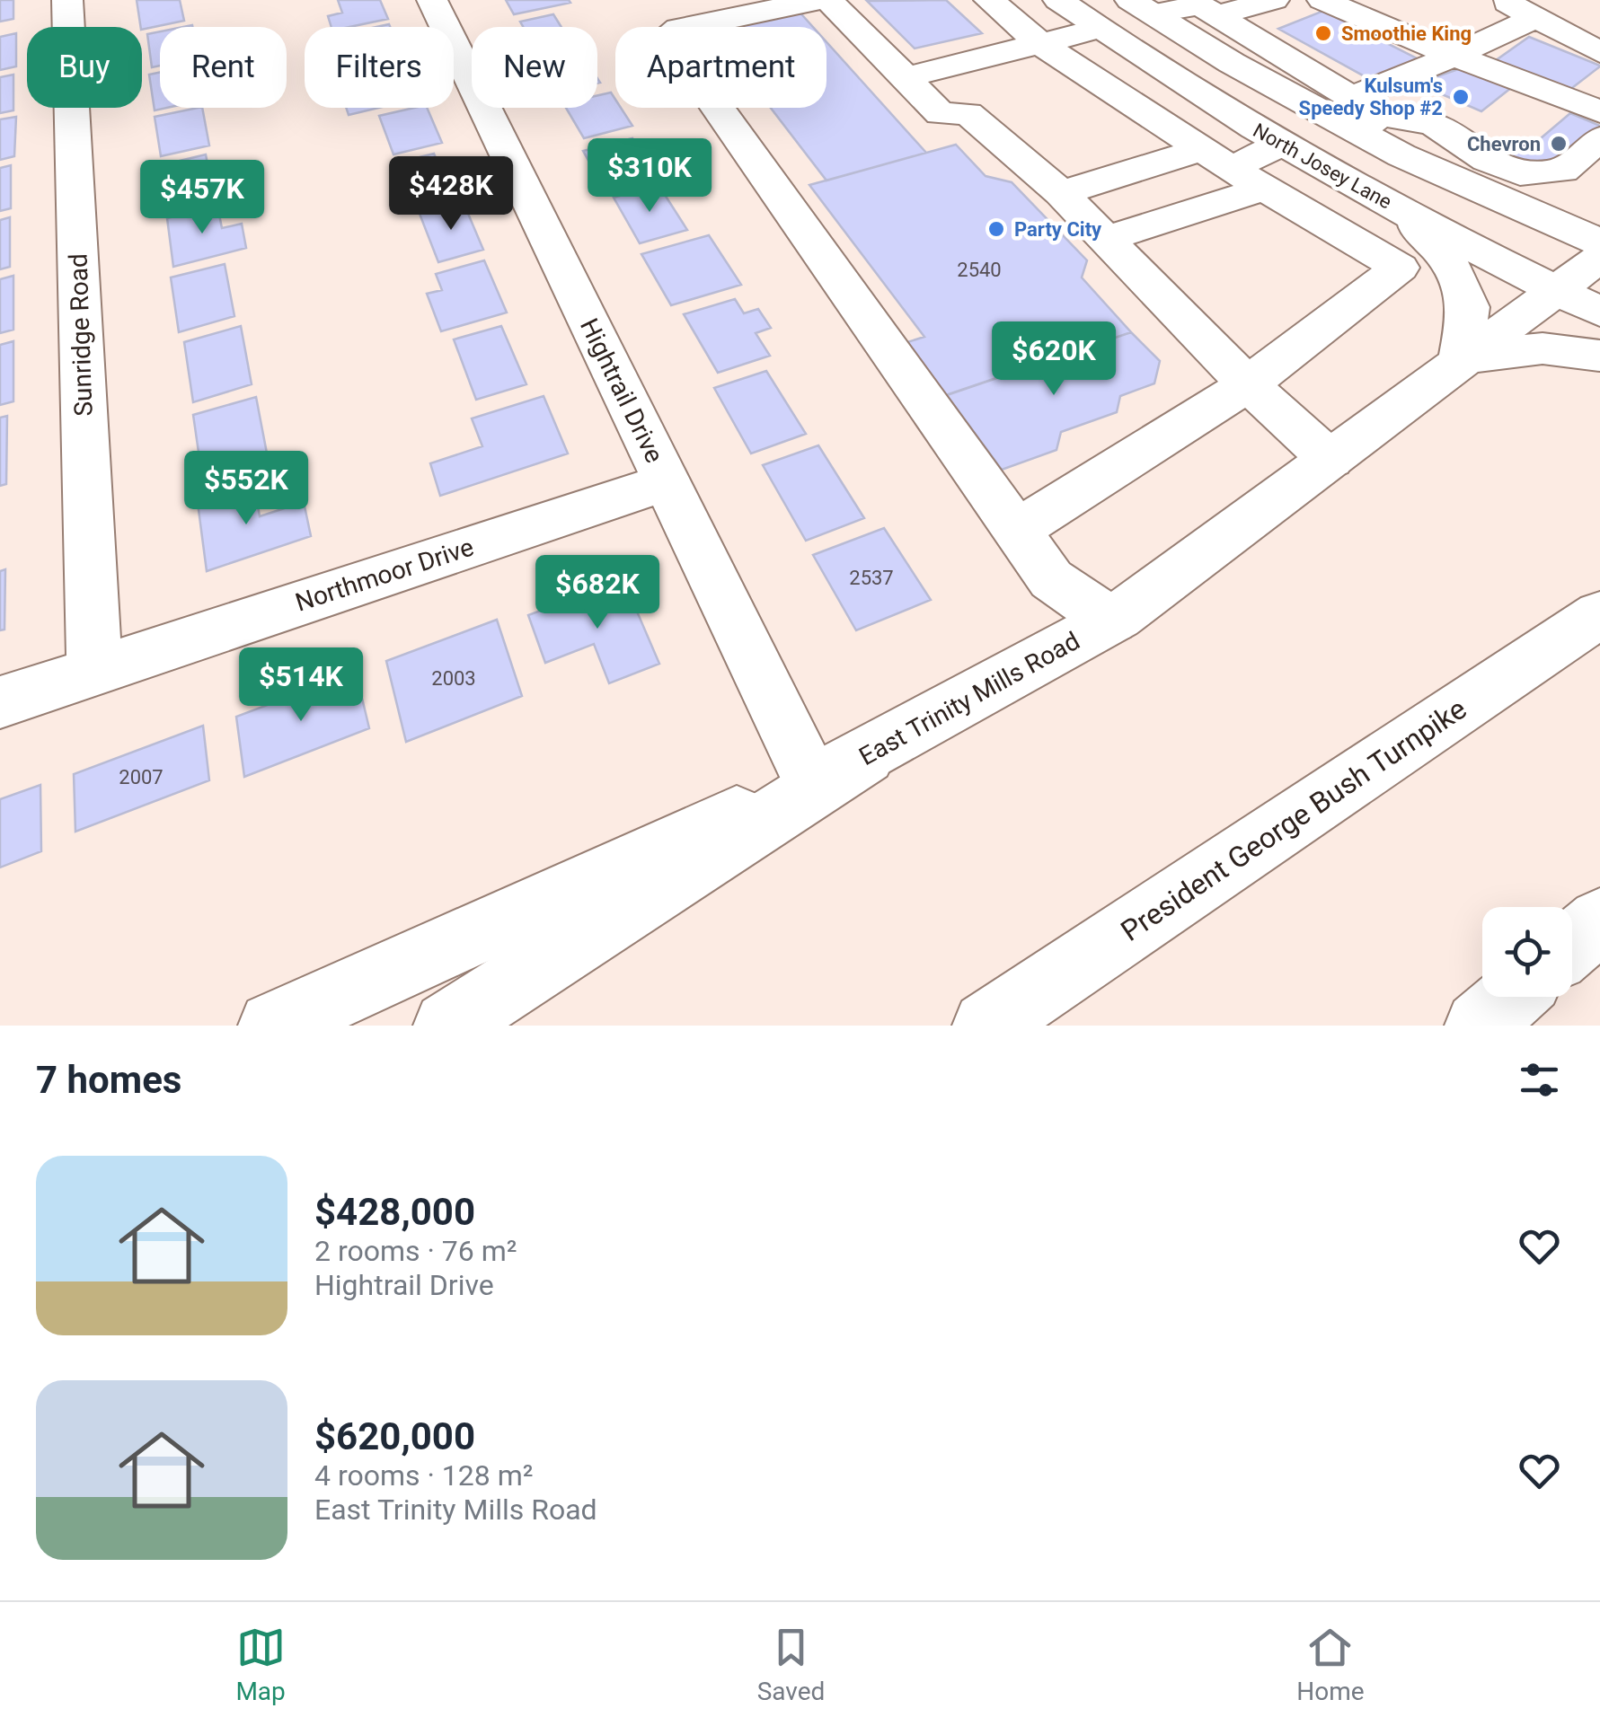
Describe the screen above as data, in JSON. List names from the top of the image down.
{
  "streets": {
    "main road": [
      "North Josey Lane",
      "Sunridge Road",
      "Hightrail Drive",
      "Northmoor Drive",
      "East Trinity Mills Road",
      "President George Bush Turnpike"
    ]
  },
  "crossings": [
    ["North Josey Lane", "East Trinity Mills Road"],
    ["Sunridge Road", "Northmoor Drive"],
    ["Hightrail Drive", "Northmoor Drive"],
    ["Hightrail Drive", "East Trinity Mills Road"]
  ],
  "places": [
    "Smoothie King",
    "Kulsum's Speedy Shop #2",
    "Chevron",
    "Party City"
  ],
  "house_numbers": [
    "2540",
    "2537",
    "2003",
    "2007"
  ],
  "page": {
    "chip": [
      "Buy",
      "Rent",
      "Filters",
      "New",
      "Apartment"
    ],
    "price": [
      "$310K",
      "$428K",
      "$457K",
      "$620K",
      "$552K",
      "$682K",
      "$514K"
    ],
    "heading": "7 homes",
    "list": [
      {
        "name": "$428,000",
        "note": "2 rooms · 76 m² · Hightrail Drive"
      },
      {
        "name": "$620,000",
        "note": "4 rooms · 128 m² · East Trinity Mills Road"
      }
    ],
    "tabs": ["Map", "Saved", "Home"]
  }
}
